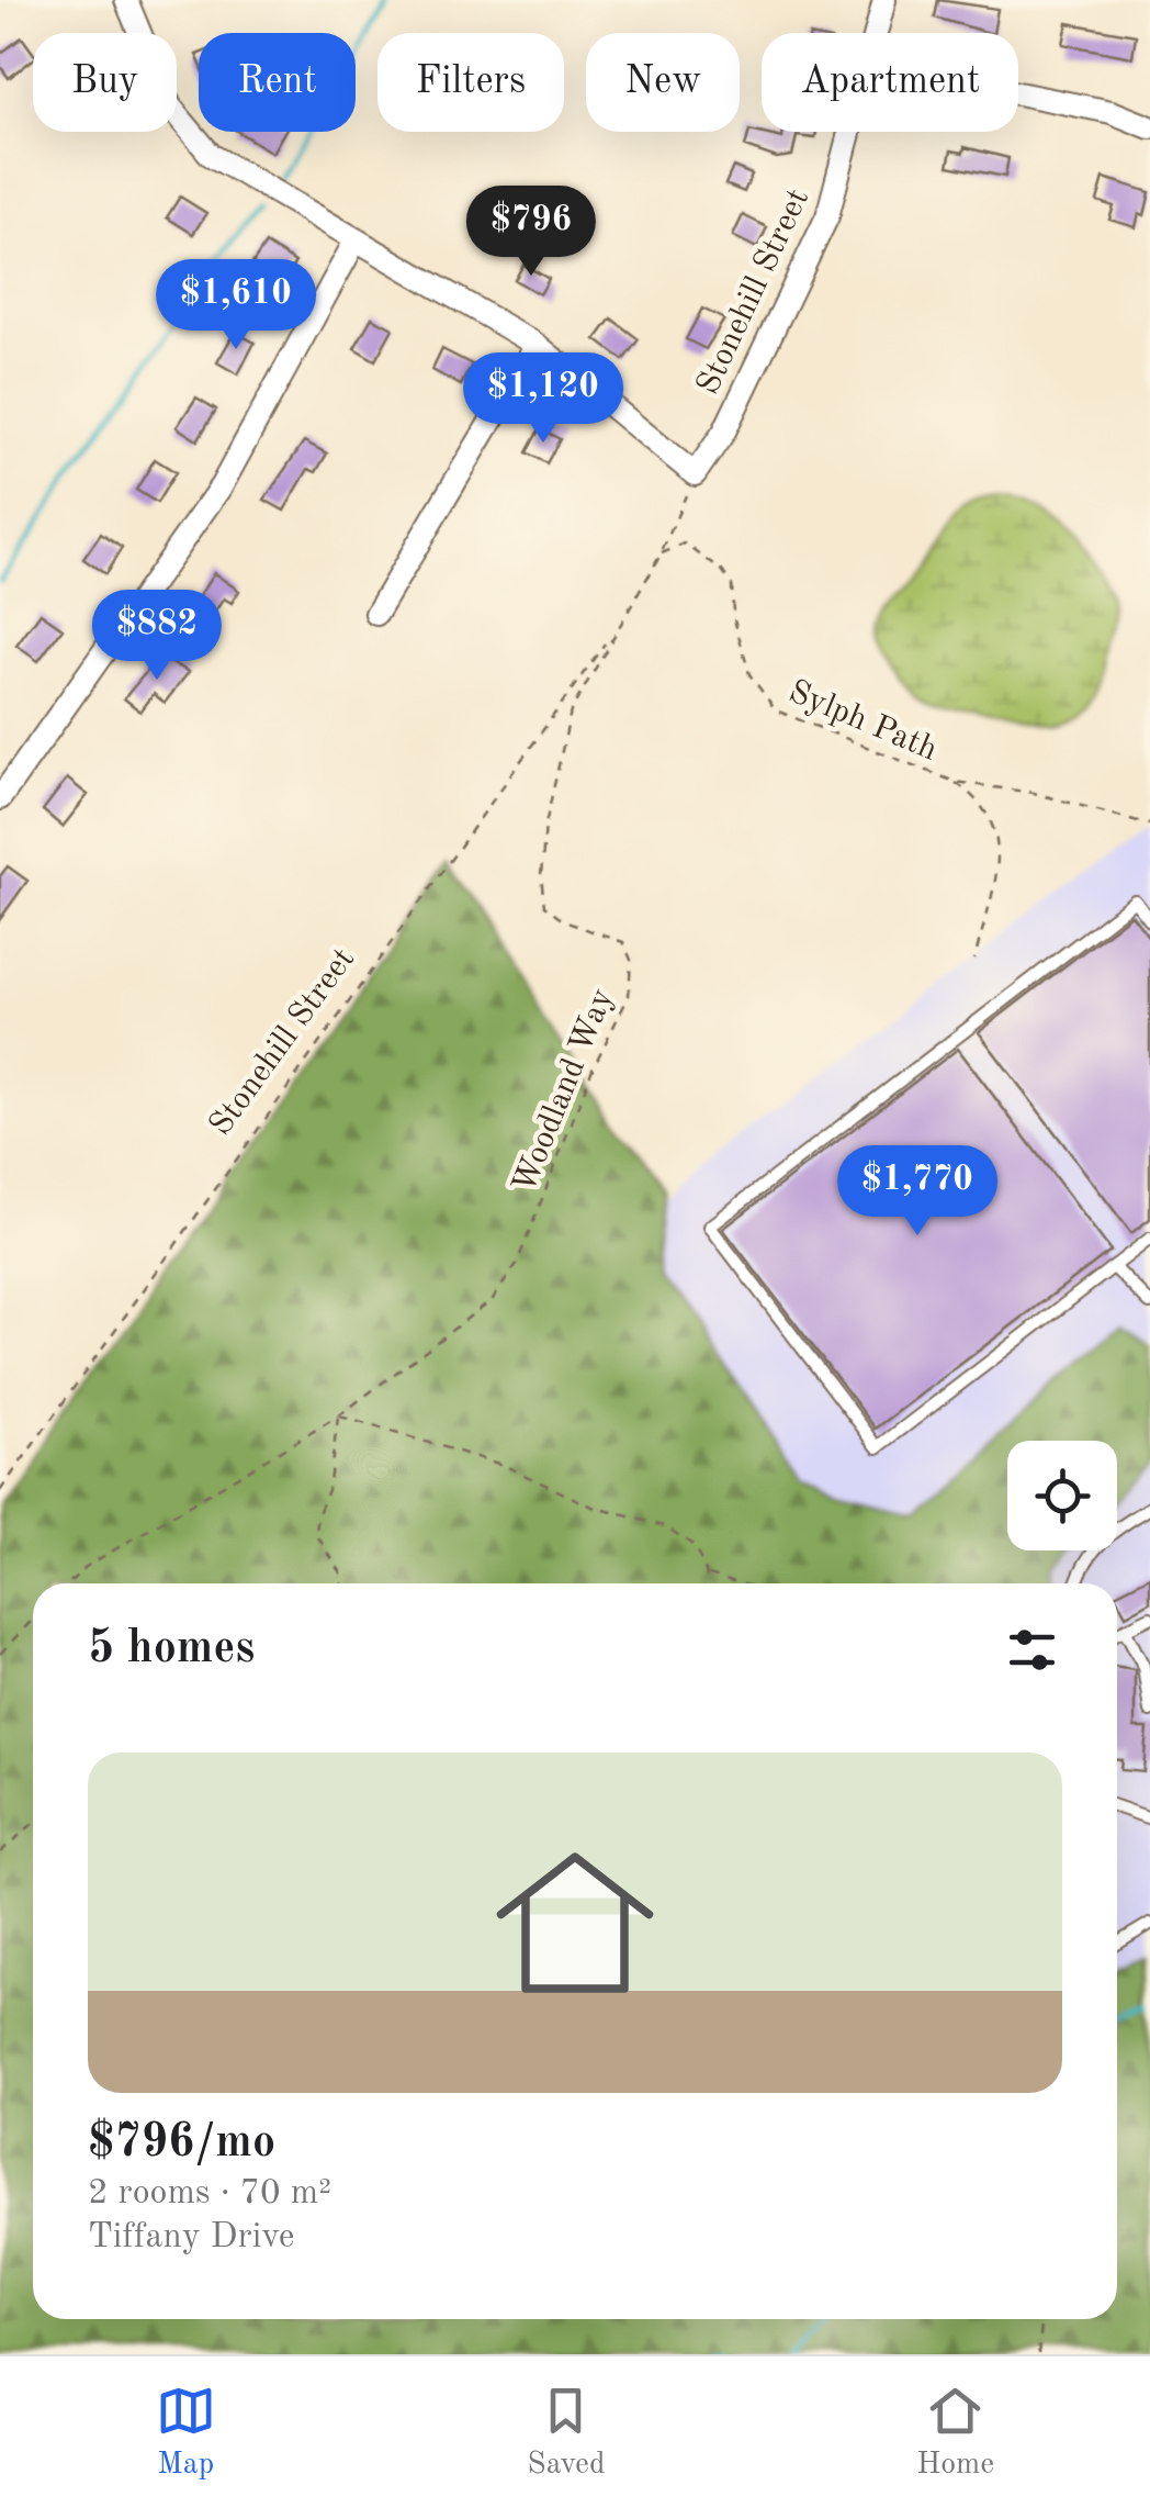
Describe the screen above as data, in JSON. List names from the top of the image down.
{
  "streets": {
    "street": ["Stonehill Street"],
    "path": ["Sylph Path", "Woodland Way"]
  },
  "crossings": [
    ["Stonehill Street", "Woodland Way"]
  ],
  "page": {
    "chip": [
      "Buy",
      "Rent",
      "Filters",
      "New",
      "Apartment"
    ],
    "price": [
      "$796",
      "$1,610",
      "$1,120",
      "$882",
      "$1,770"
    ],
    "heading": "5 homes",
    "list": [
      {
        "name": "$796/mo",
        "note": "2 rooms · 70 m² · Tiffany Drive"
      }
    ],
    "tabs": ["Map", "Saved", "Home"]
  }
}
